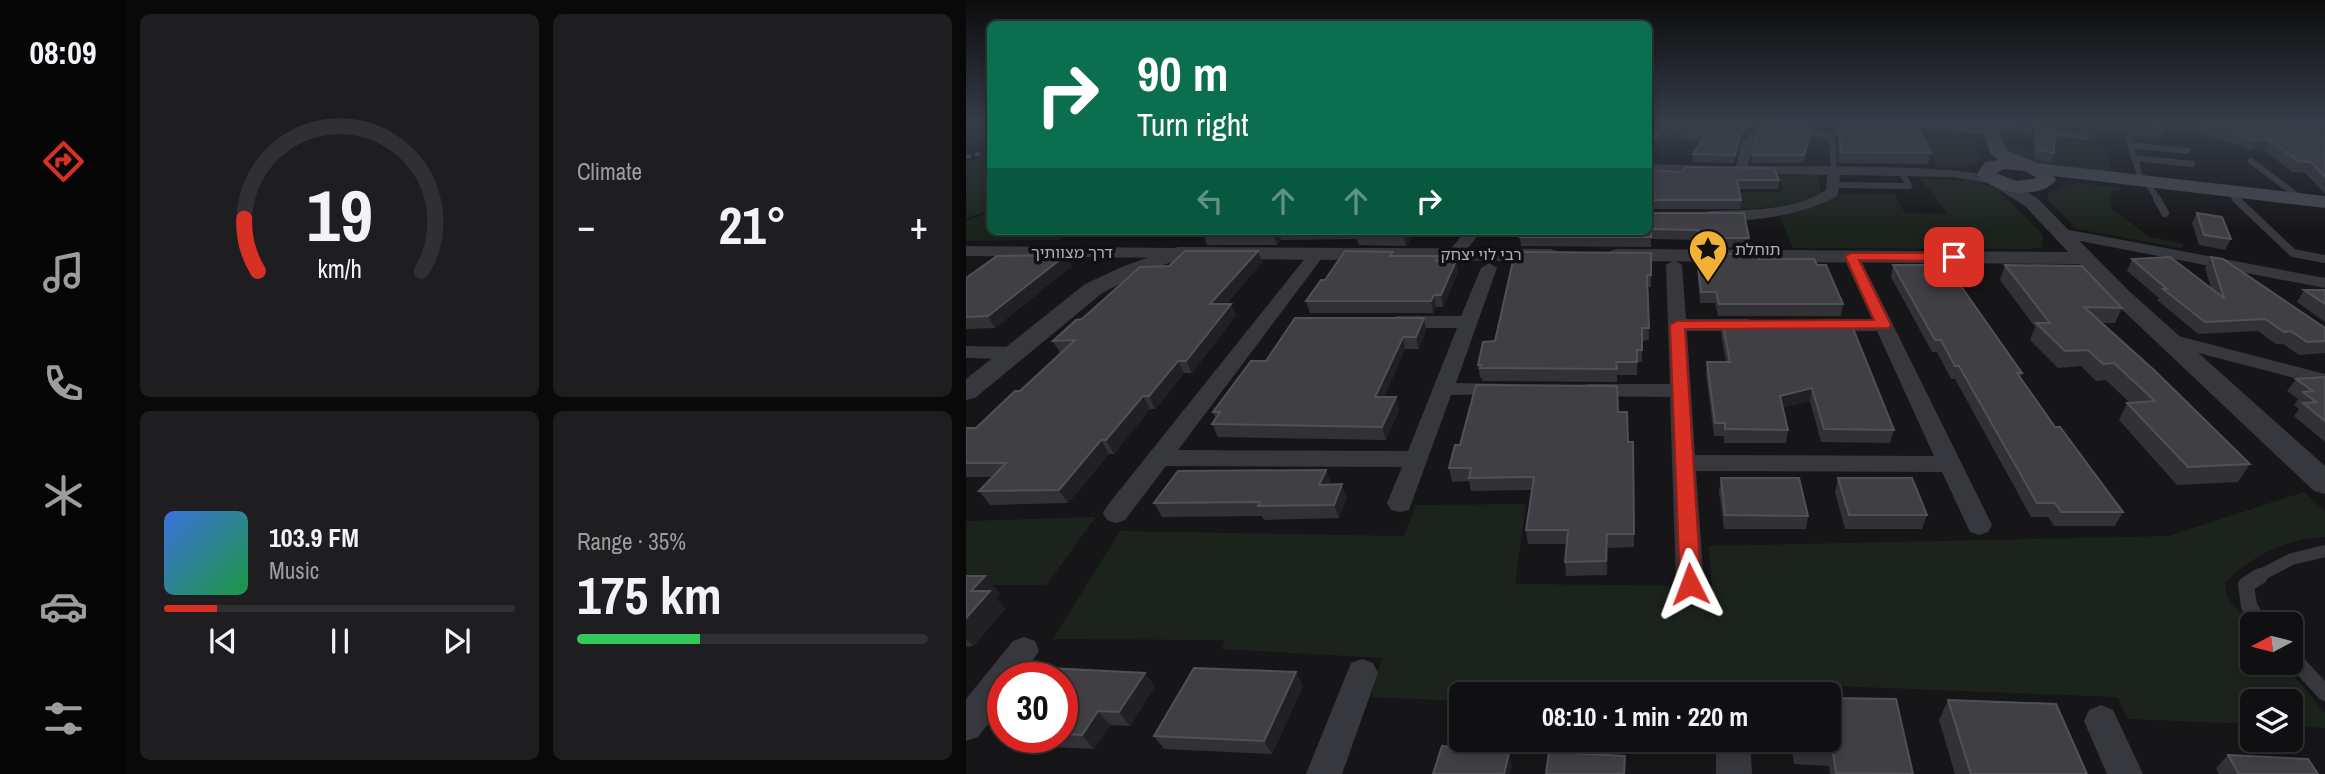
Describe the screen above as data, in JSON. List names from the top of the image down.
{
  "streets": {
    "street": ["דרך מצוותיך", "רבי לוי יצחק"]
  },
  "crossings": [
    ["דרך מצוותיך", "רבי לוי יצחק"]
  ],
  "places": {
    "place": ["תוחלת"]
  },
  "north": "left",
  "page": {
    "tabs": "08:09",
    "tile": [
      "Climate",
      ["Range · 35%", "175 km"]
    ],
    "turn": ["90 m", "Turn right"],
    "heat": ["−", "21°", "+"],
    "song": ["103.9 FM", "Music"],
    "limit": "30",
    "trip": "08:10 · 1 min · 220 m",
    "gauge": ["19", "km/h"]
  }
}
